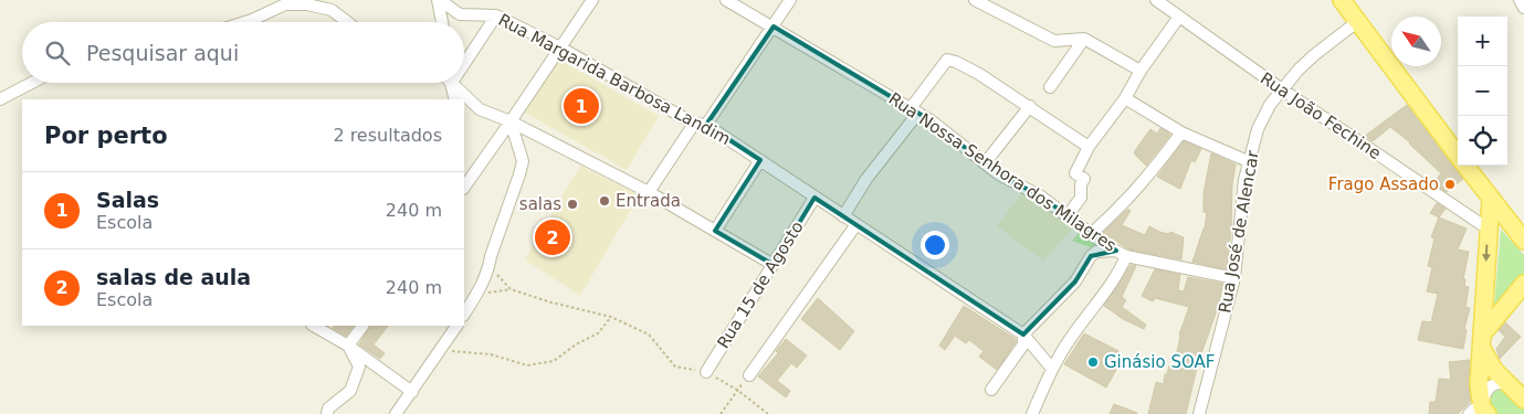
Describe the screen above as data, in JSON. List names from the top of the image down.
{
  "streets": {
    "street": [
      "Rua Margarida Barbosa Landim",
      "Rua João Fechine",
      "Rua Nossa Senhora dos Milagres",
      "Rua José de Alencar",
      "Rua 15 de Agosto"
    ]
  },
  "crossings": [
    ["Rua Margarida Barbosa Landim", "Rua 15 de Agosto"],
    ["Rua João Fechine", "Rua José de Alencar"],
    ["Rua Nossa Senhora dos Milagres", "Rua José de Alencar"]
  ],
  "places": [
    "Frago Assado",
    "Entrada",
    "salas",
    "Ginásio SOAF"
  ],
  "north": "top left",
  "page": {
    "map_buttons": ["+", "−"],
    "search": "Pesquisar aqui",
    "pins": ["1", "2"],
    "heading": ["Por perto", "2 resultados"],
    "list": [
      {
        "mark": "1",
        "name": "Salas",
        "note": "Escola",
        "value": "240 m"
      },
      {
        "mark": "2",
        "name": "salas de aula",
        "note": "Escola",
        "value": "240 m"
      }
    ]
  }
}
